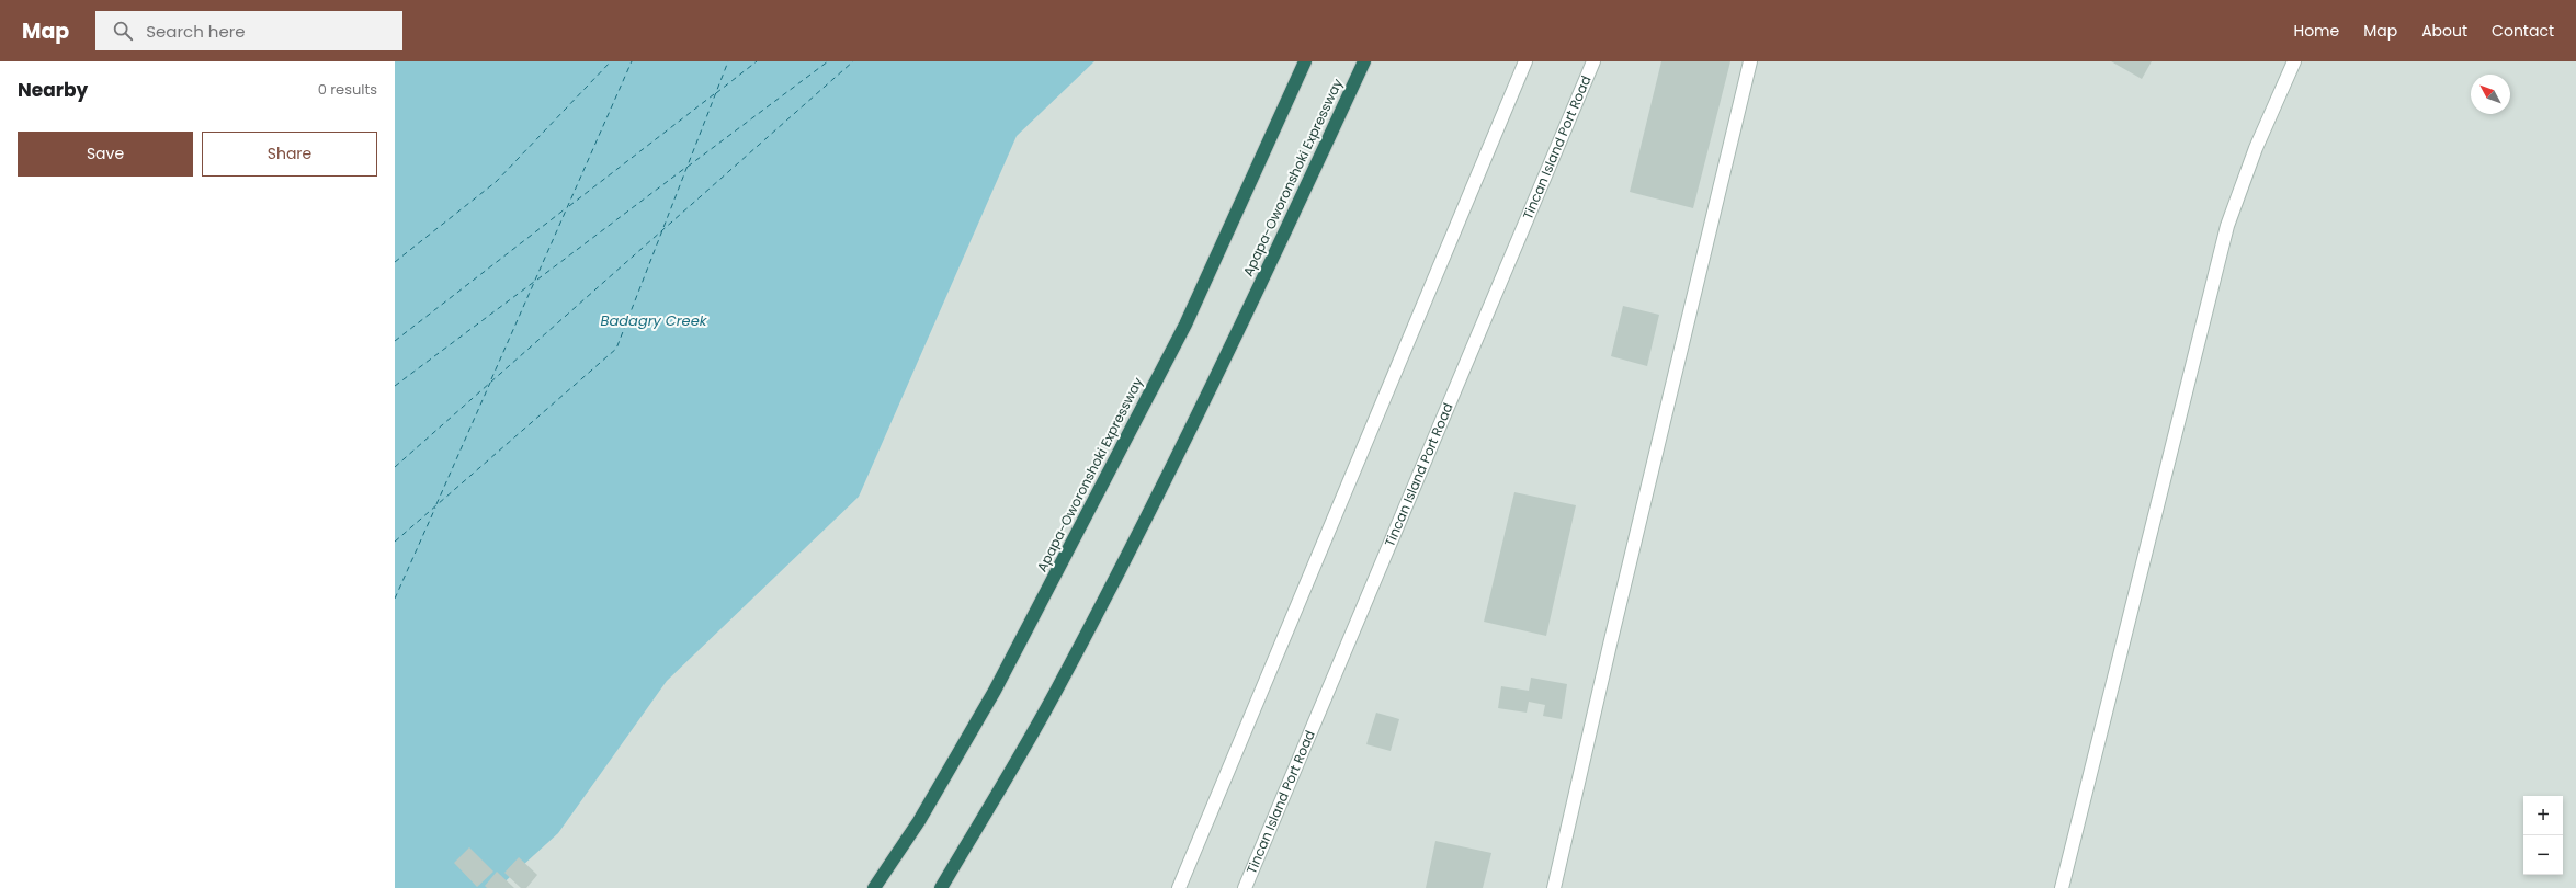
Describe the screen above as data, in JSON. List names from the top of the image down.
{
  "streets": {
    "highway": ["Apapa-Oworonshoki Expressway"],
    "street": ["Tincan Island Port Road"]
  },
  "water": ["Badagry Creek"],
  "north": "top left",
  "page": {
    "header": "Map",
    "search": "Search here",
    "nav": [
      "Home",
      "Map",
      "About",
      "Contact"
    ],
    "heading": ["Nearby", "0 results"],
    "buttons": ["Save", "Share"],
    "map_buttons": ["+", "−"]
  }
}
